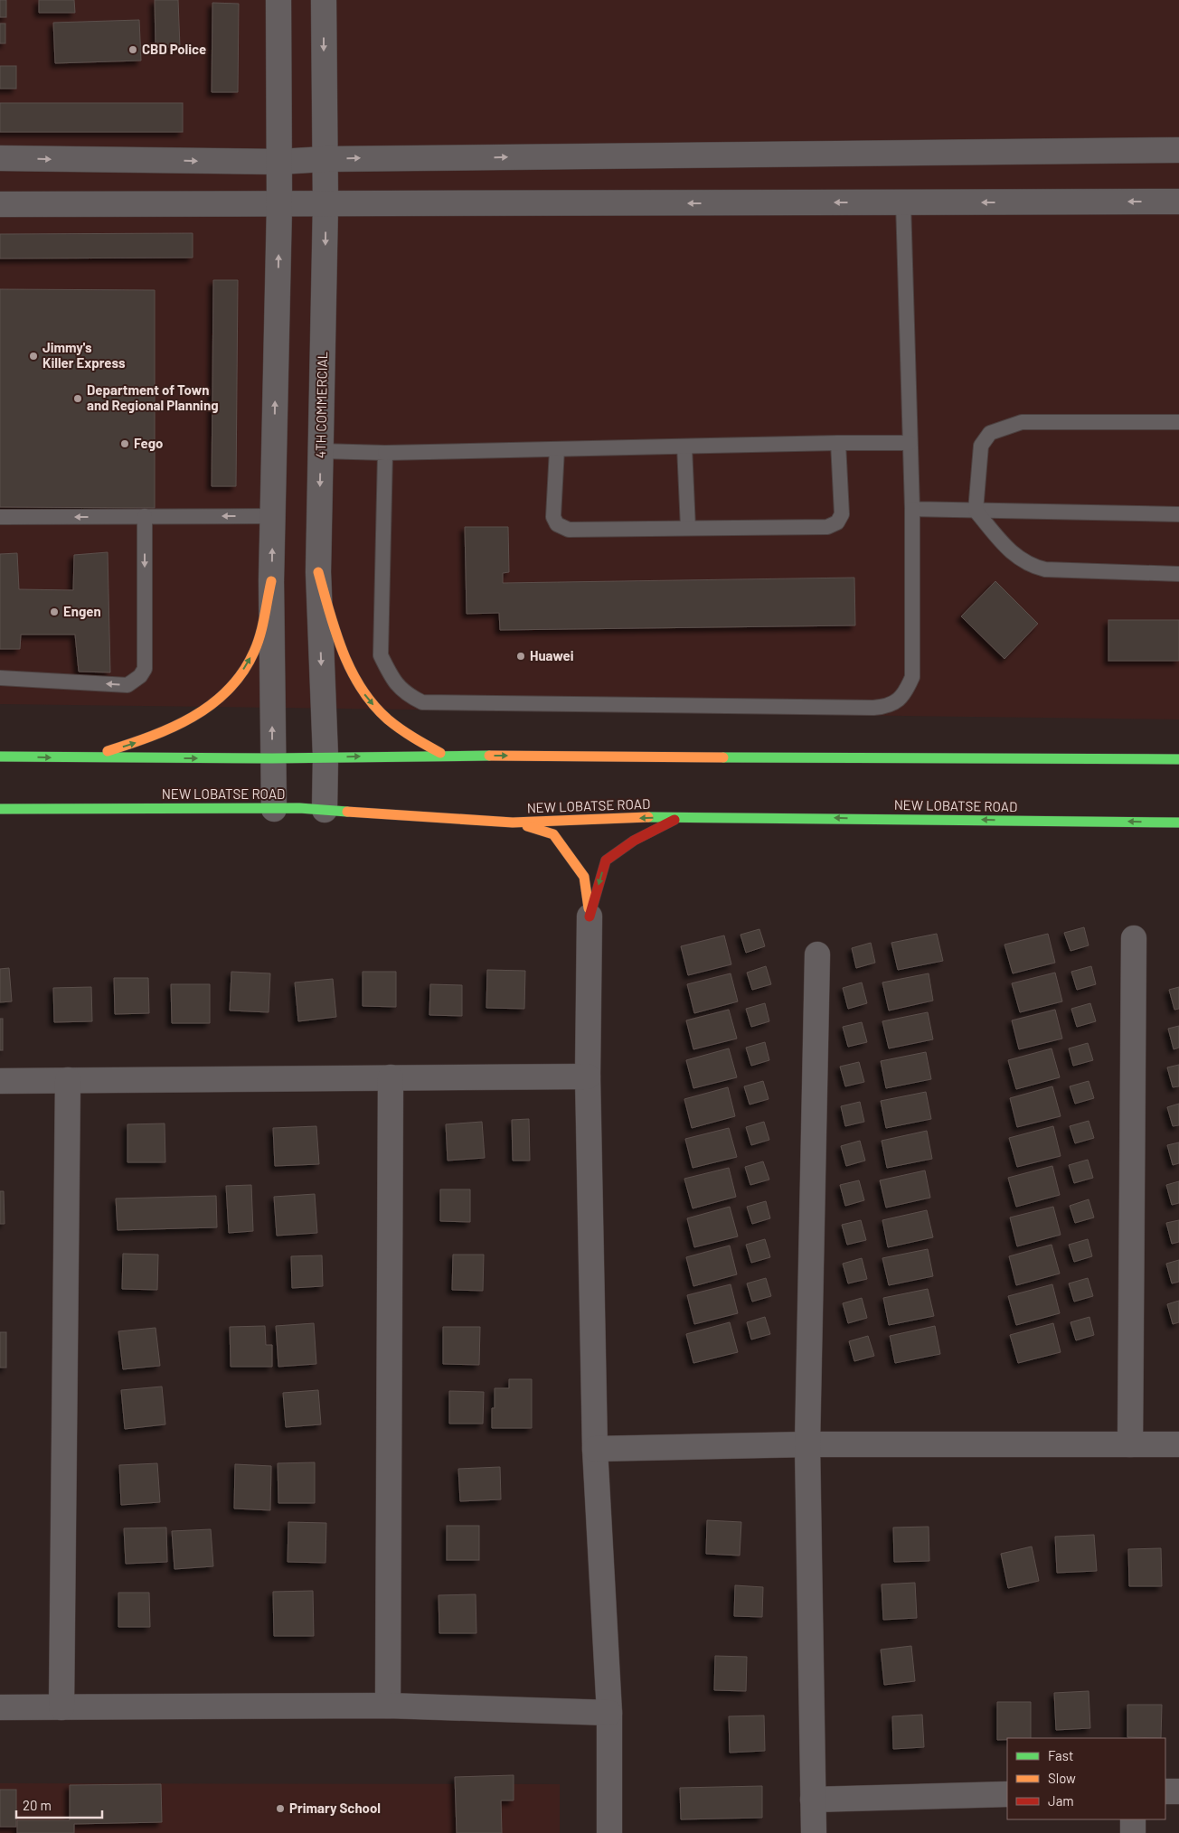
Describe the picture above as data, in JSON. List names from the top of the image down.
{
  "streets": {
    "main road": ["NEW LOBATSE ROAD"],
    "street": ["4TH COMMERCIAL"]
  },
  "crossings": [
    ["4TH COMMERCIAL", "NEW LOBATSE ROAD"]
  ],
  "places": [
    "CBD Police",
    "Jimmy's Killer Express",
    "Department of Town and Regional Planning",
    "Fego",
    "Engen",
    "Huawei",
    "Primary School"
  ],
  "legend": ["Fast", "Slow", "Jam"],
  "scale_bar": "20 m"
}
